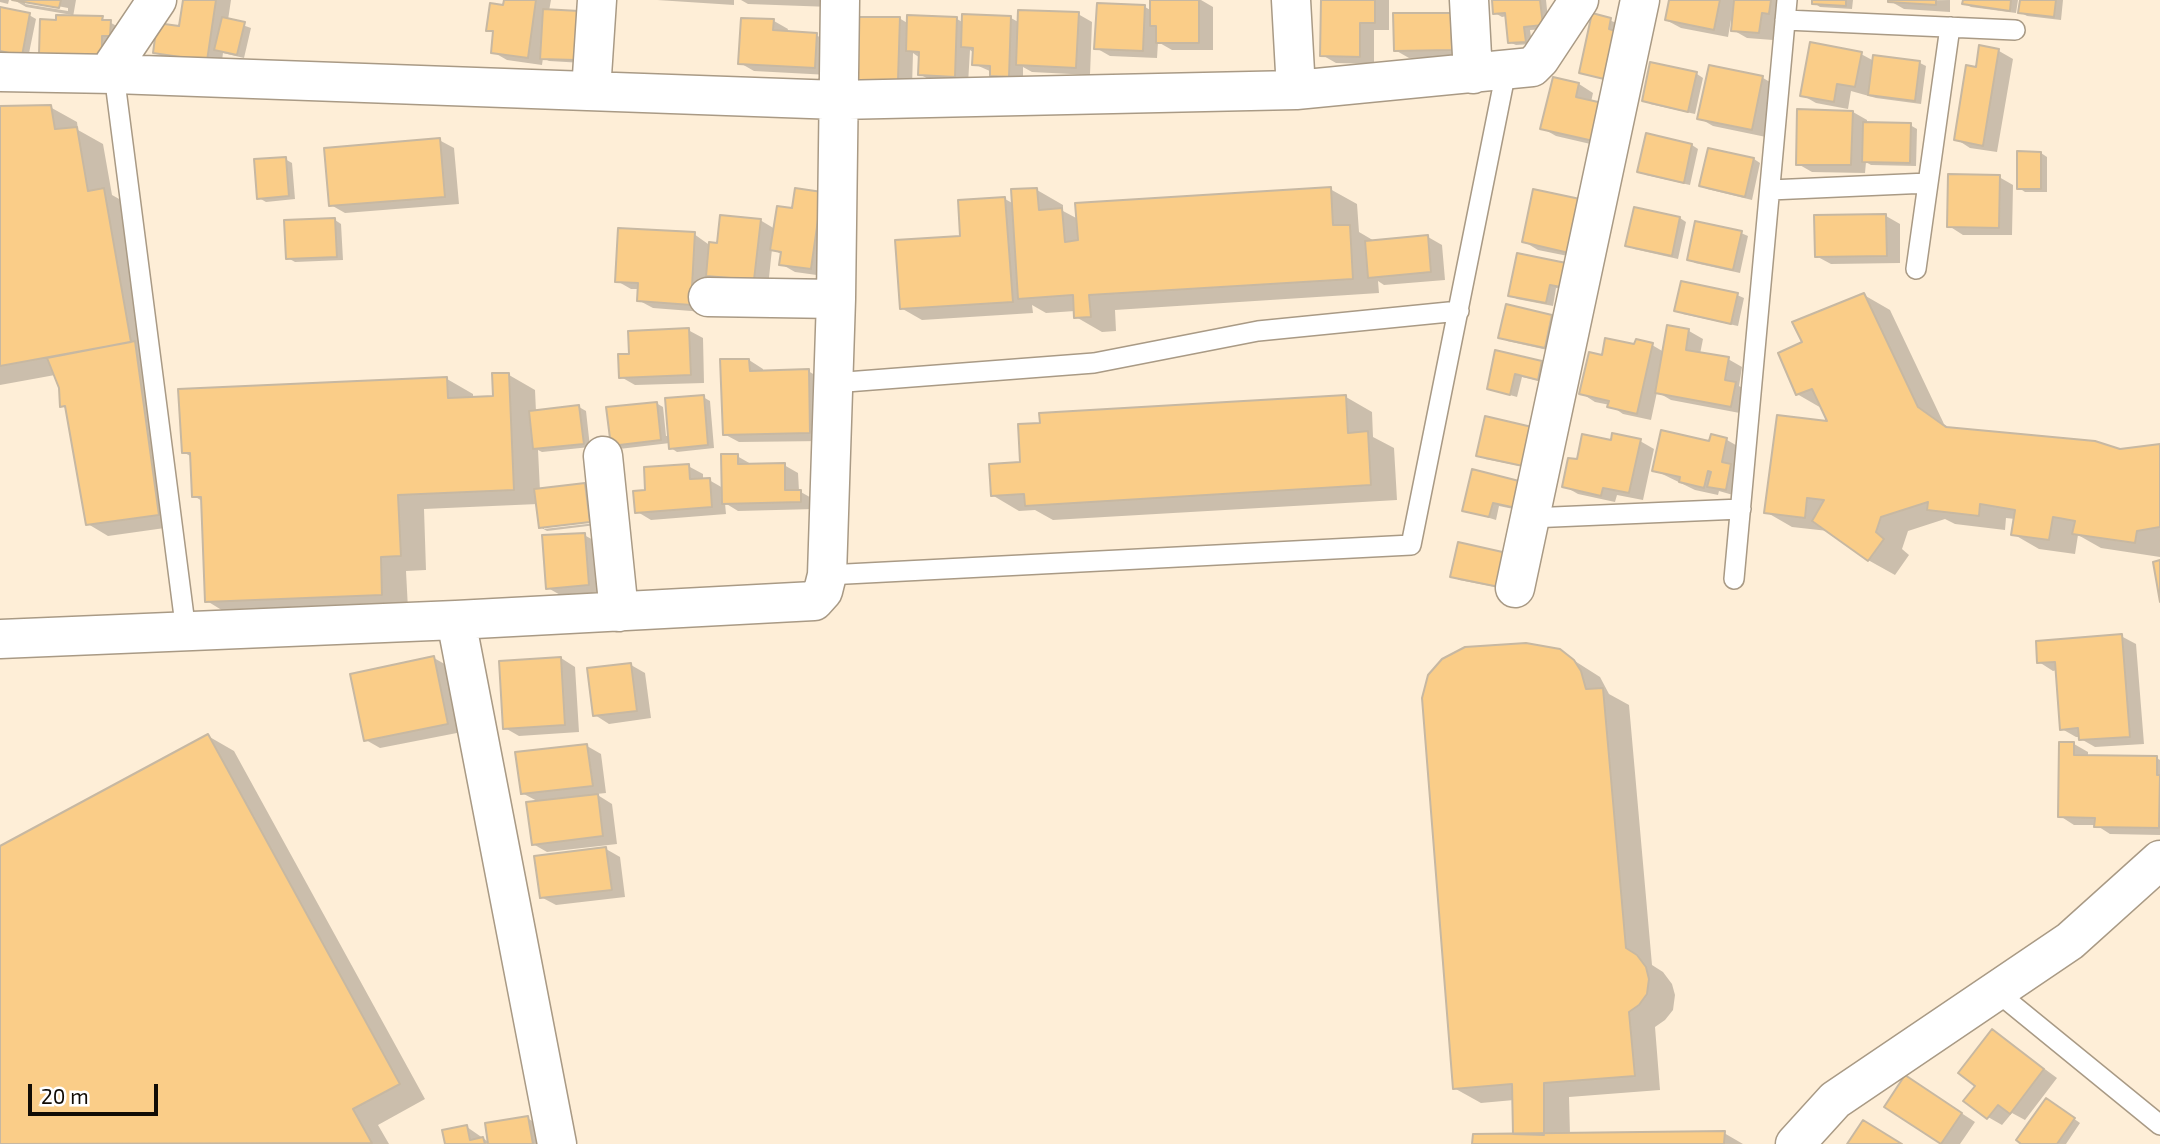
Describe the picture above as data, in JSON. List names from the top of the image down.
{
  "scale_bar": "20 m"
}
